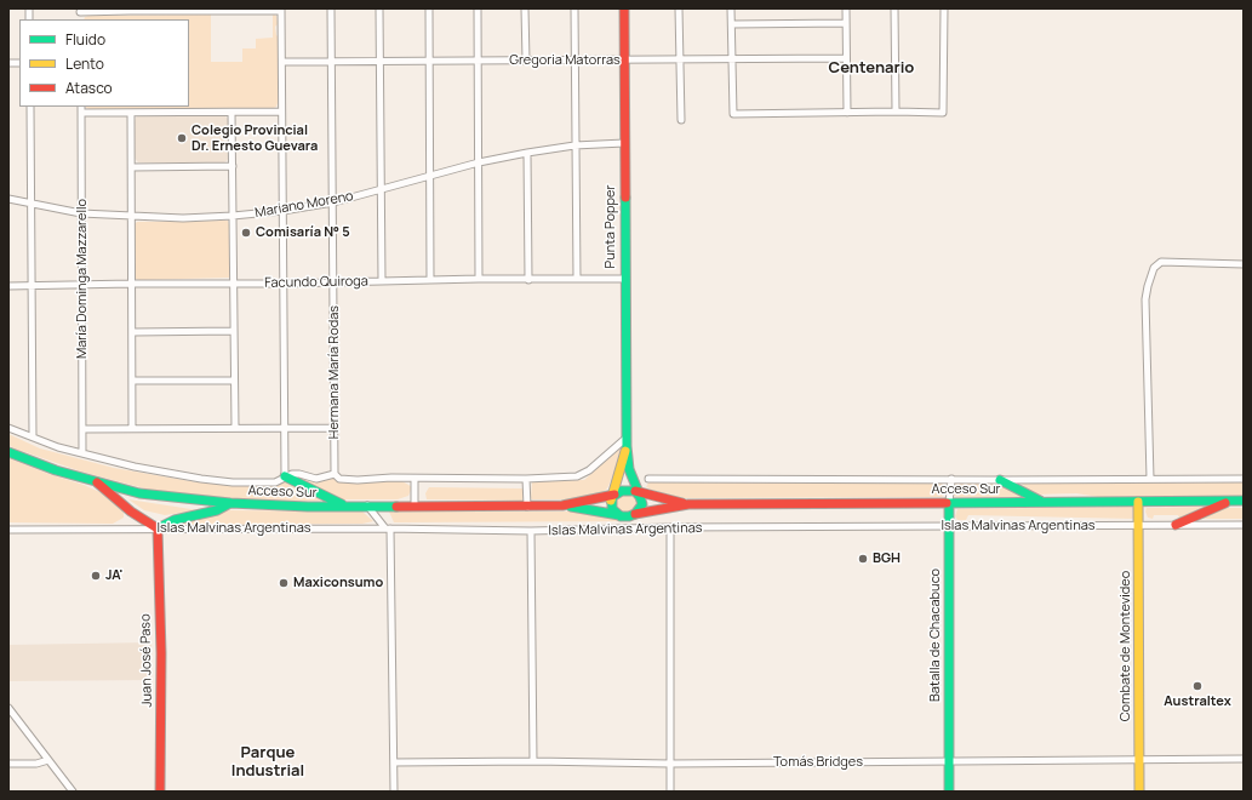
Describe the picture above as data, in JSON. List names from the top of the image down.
{
  "streets": {
    "main road": [
      "Punta Popper",
      "Acceso Sur",
      "Batalla de Chacabuco",
      "Combate de Montevideo",
      "Juan José Paso"
    ],
    "street": [
      "Gregoria Matorras",
      "Mariano Moreno",
      "María Dominga Mazzarello",
      "Facundo Quiroga",
      "Hermana María Rodas",
      "Islas Malvinas Argentinas",
      "Tomás Bridges"
    ]
  },
  "crossings": [
    ["Gregoria Matorras", "Punta Popper"],
    ["Gregoria Matorras", "Hermana María Rodas"],
    ["Mariano Moreno", "Punta Popper"],
    ["Mariano Moreno", "María Dominga Mazzarello"],
    ["Mariano Moreno", "Hermana María Rodas"],
    ["Punta Popper", "Facundo Quiroga"],
    ["Punta Popper", "Acceso Sur"],
    ["María Dominga Mazzarello", "Facundo Quiroga"],
    ["Facundo Quiroga", "Hermana María Rodas"],
    ["Acceso Sur", "Batalla de Chacabuco"],
    ["Acceso Sur", "Combate de Montevideo"],
    ["Islas Malvinas Argentinas", "Batalla de Chacabuco"],
    ["Islas Malvinas Argentinas", "Combate de Montevideo"],
    ["Islas Malvinas Argentinas", "Juan José Paso"],
    ["Batalla de Chacabuco", "Tomás Bridges"],
    ["Combate de Montevideo", "Tomás Bridges"]
  ],
  "districts": ["Centenario", "Parque Industrial"],
  "places": [
    "Colegio Provincial Dr. Ernesto Guevara",
    "Comisaría N° 5",
    "BGH",
    "JA'",
    "Maxiconsumo",
    "Australtex"
  ],
  "legend": ["Fluido", "Lento", "Atasco"]
}
